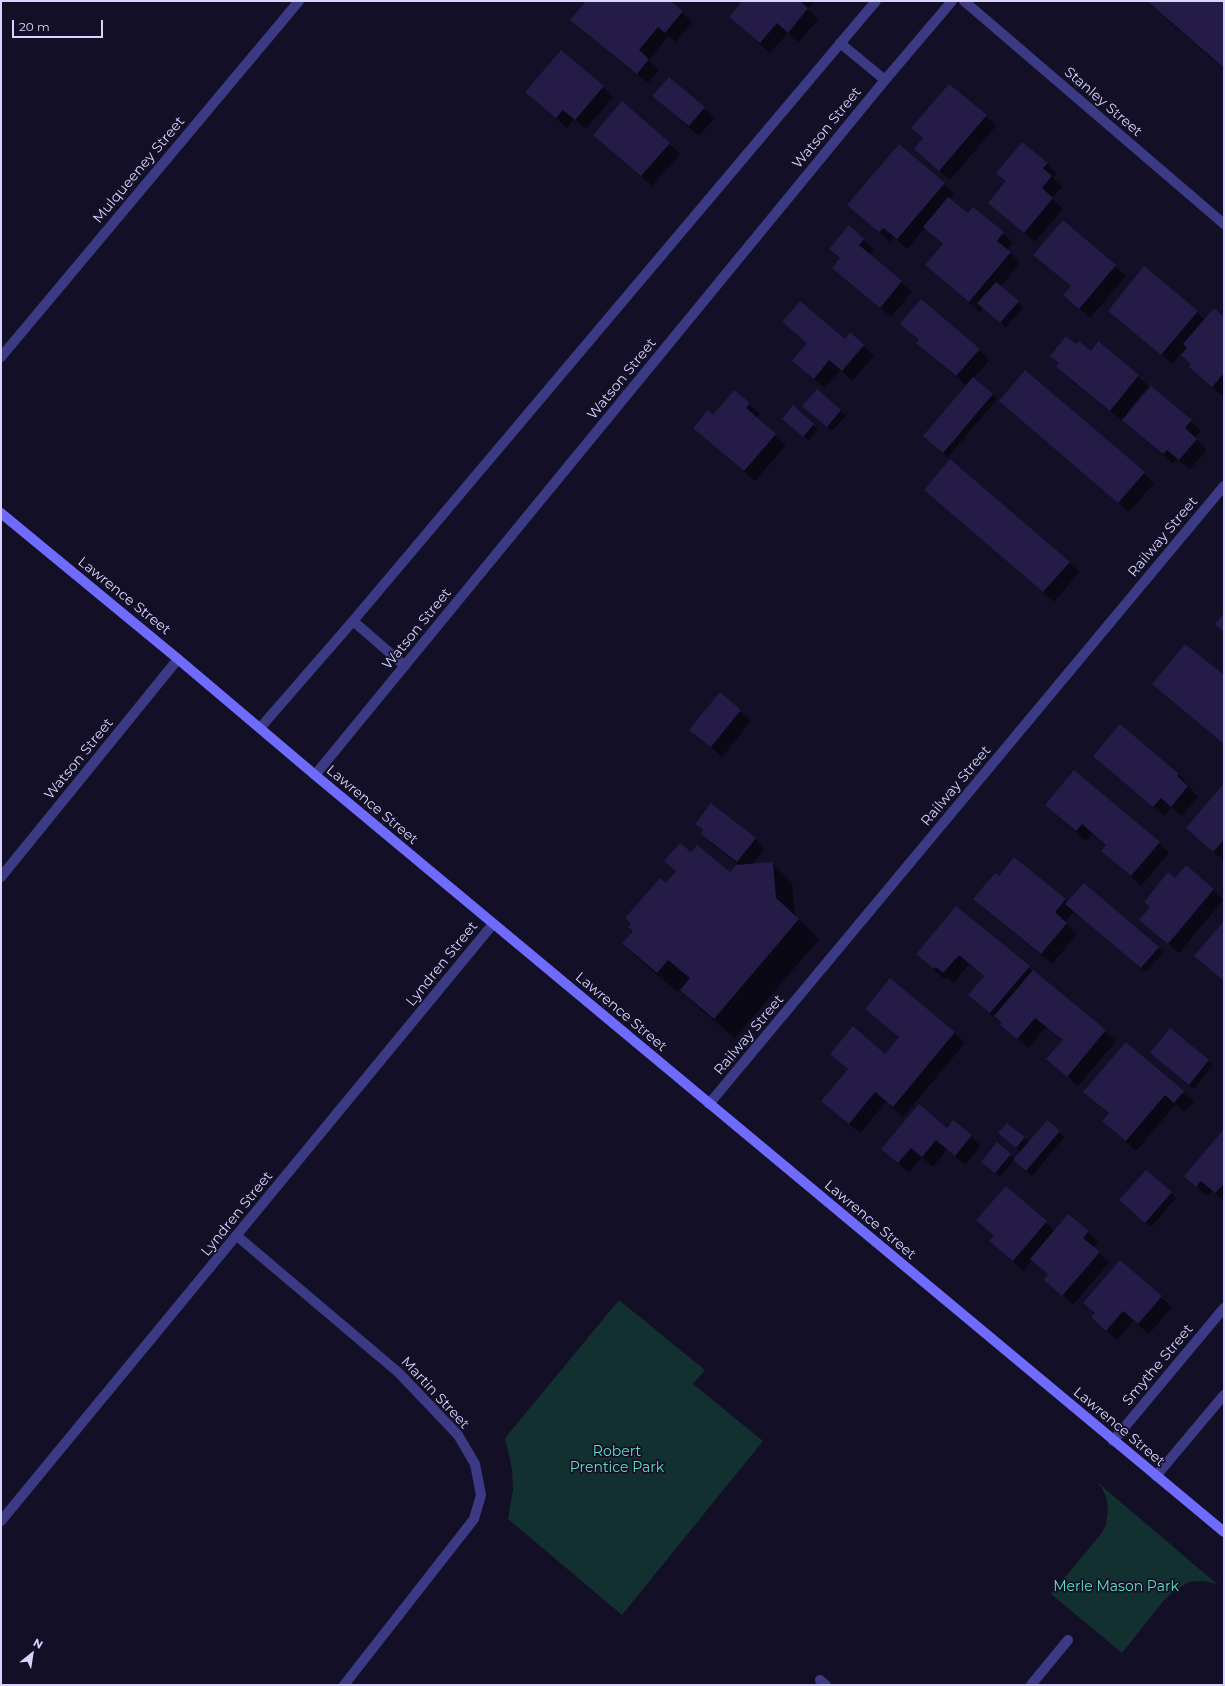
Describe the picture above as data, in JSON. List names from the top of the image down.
{
  "streets": {
    "main road": ["Lawrence Street"],
    "street": [
      "Stanley Street",
      "Watson Street",
      "Mulqueeney Street",
      "Railway Street",
      "Lyndren Street",
      "Smythe Street",
      "Martin Street"
    ]
  },
  "crossings": [
    ["Watson Street", "Lawrence Street"],
    ["Railway Street", "Lawrence Street"],
    ["Lawrence Street", "Lyndren Street"],
    ["Lawrence Street", "Smythe Street"],
    ["Lyndren Street", "Martin Street"]
  ],
  "parks": ["Robert Prentice Park", "Merle Mason Park"],
  "scale_bar": "20 m",
  "north": "top right"
}
